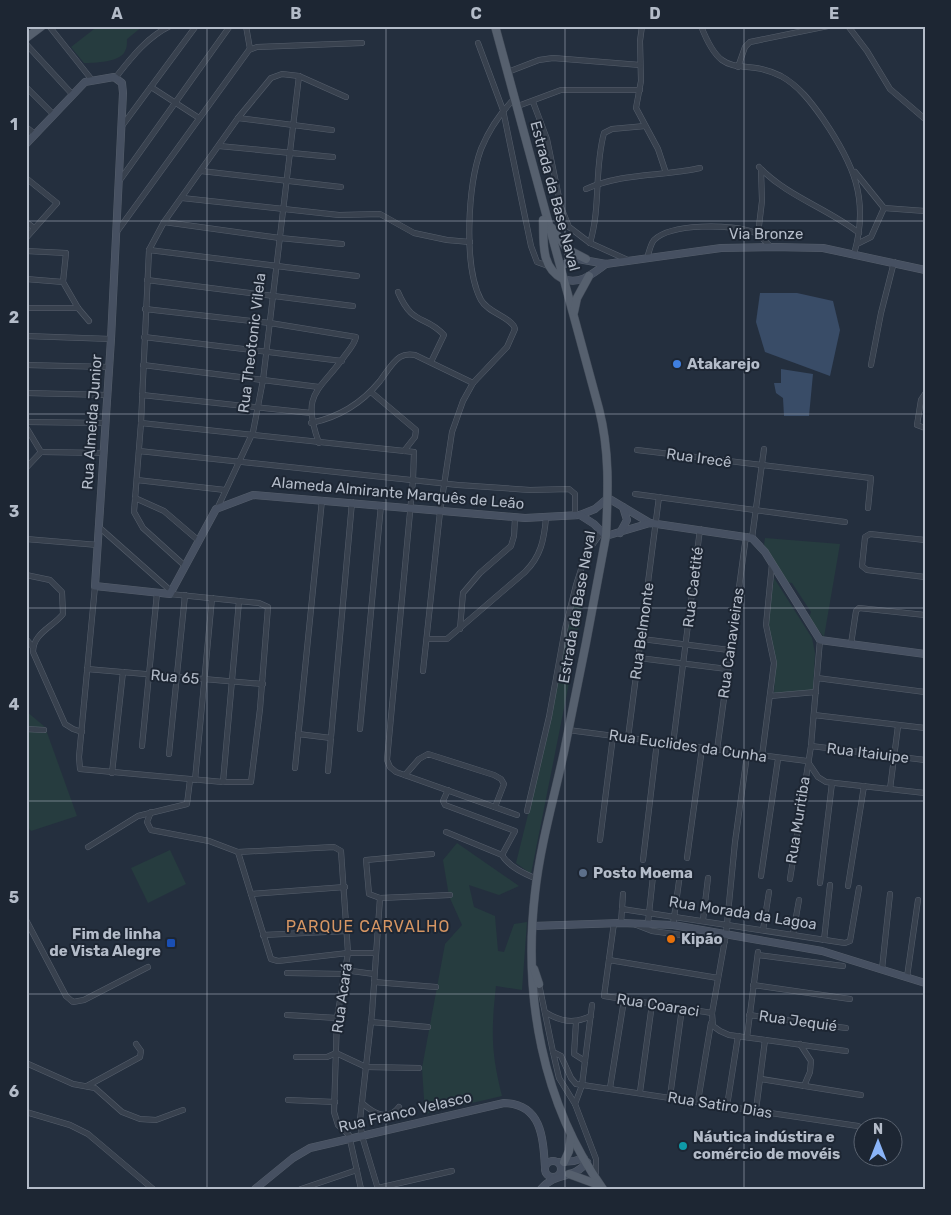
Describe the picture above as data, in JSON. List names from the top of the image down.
{
  "streets": {
    "main road": [
      "Estrada da Base Naval",
      "Via Bronze",
      "Rua Theotonic Vilela",
      "Rua Almeida Junior",
      "Alameda Almirante Marquês de Leão",
      "Rua Morada da Lagoa",
      "Rua Franco Velasco"
    ],
    "street": [
      "Rua Irecê",
      "Rua Caetité",
      "Rua Belmonte",
      "Rua Canavieiras",
      "Rua 65",
      "Rua Euclides da Cunha",
      "Rua Itaiuipe",
      "Rua Muritiba",
      "Rua Acará",
      "Rua Coaraci",
      "Rua Jequié",
      "Rua Satiro Dias"
    ]
  },
  "crossings": [
    ["Estrada da Base Naval", "Via Bronze"],
    ["Estrada da Base Naval", "Alameda Almirante Marquês de Leão"],
    ["Estrada da Base Naval", "Rua Euclides da Cunha"],
    ["Estrada da Base Naval", "Rua Morada da Lagoa"],
    ["Rua Theotonic Vilela", "Alameda Almirante Marquês de Leão"],
    ["Rua Almeida Junior", "Rua 65"],
    ["Rua Irecê", "Rua Canavieiras"],
    ["Rua Caetité", "Rua Euclides da Cunha"],
    ["Rua Belmonte", "Rua Euclides da Cunha"],
    ["Rua Canavieiras", "Rua Euclides da Cunha"],
    ["Rua Euclides da Cunha", "Rua Muritiba"],
    ["Rua Itaiuipe", "Rua Muritiba"],
    ["Rua Acará", "Rua Franco Velasco"]
  ],
  "districts": ["PARQUE CARVALHO"],
  "places": {
    "other": [
      "Atakarejo",
      "Posto Moema",
      "Kipão",
      "Náutica indústira e comércio de movéis"
    ],
    "transit": ["Fim de linha de Vista Alegre"]
  },
  "north": "top",
  "grid": {
    "columns": [
      "A",
      "B",
      "C",
      "D",
      "E"
    ],
    "rows": [
      "1",
      "2",
      "3",
      "4",
      "5",
      "6"
    ]
  }
}
